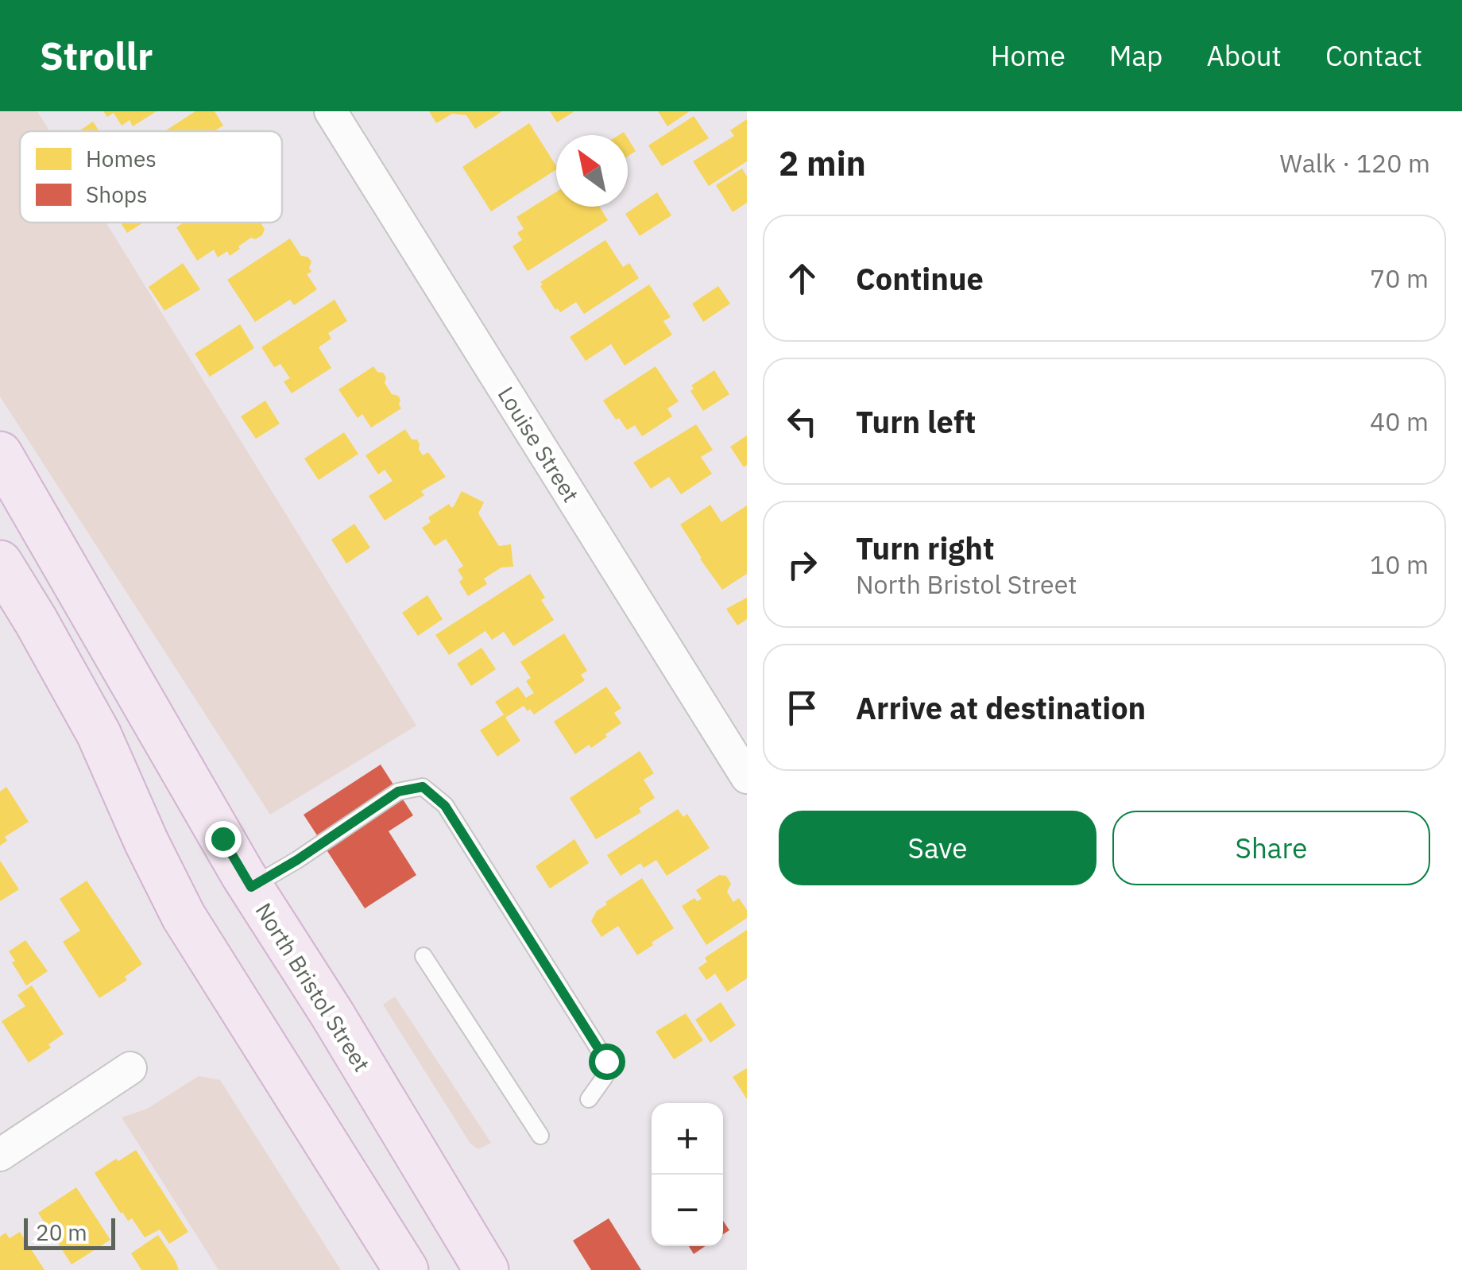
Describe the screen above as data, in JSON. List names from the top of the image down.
{
  "streets": {
    "main road": ["North Bristol Street"],
    "street": ["Louise Street"]
  },
  "legend": ["Homes", "Shops"],
  "scale_bar": "20 m",
  "north": "top left",
  "page": {
    "header": "Strollr",
    "nav": [
      "Home",
      "Map",
      "About",
      "Contact"
    ],
    "heading": ["2 min", "Walk · 120 m"],
    "list": [
      ["Continue", "70 m"],
      ["Turn left", "40 m"],
      ["Turn right", "North Bristol Street", "10 m"],
      "Arrive at destination"
    ],
    "buttons": ["Save", "Share"],
    "map_buttons": ["+", "−"],
    "scale": "20 m"
  }
}
